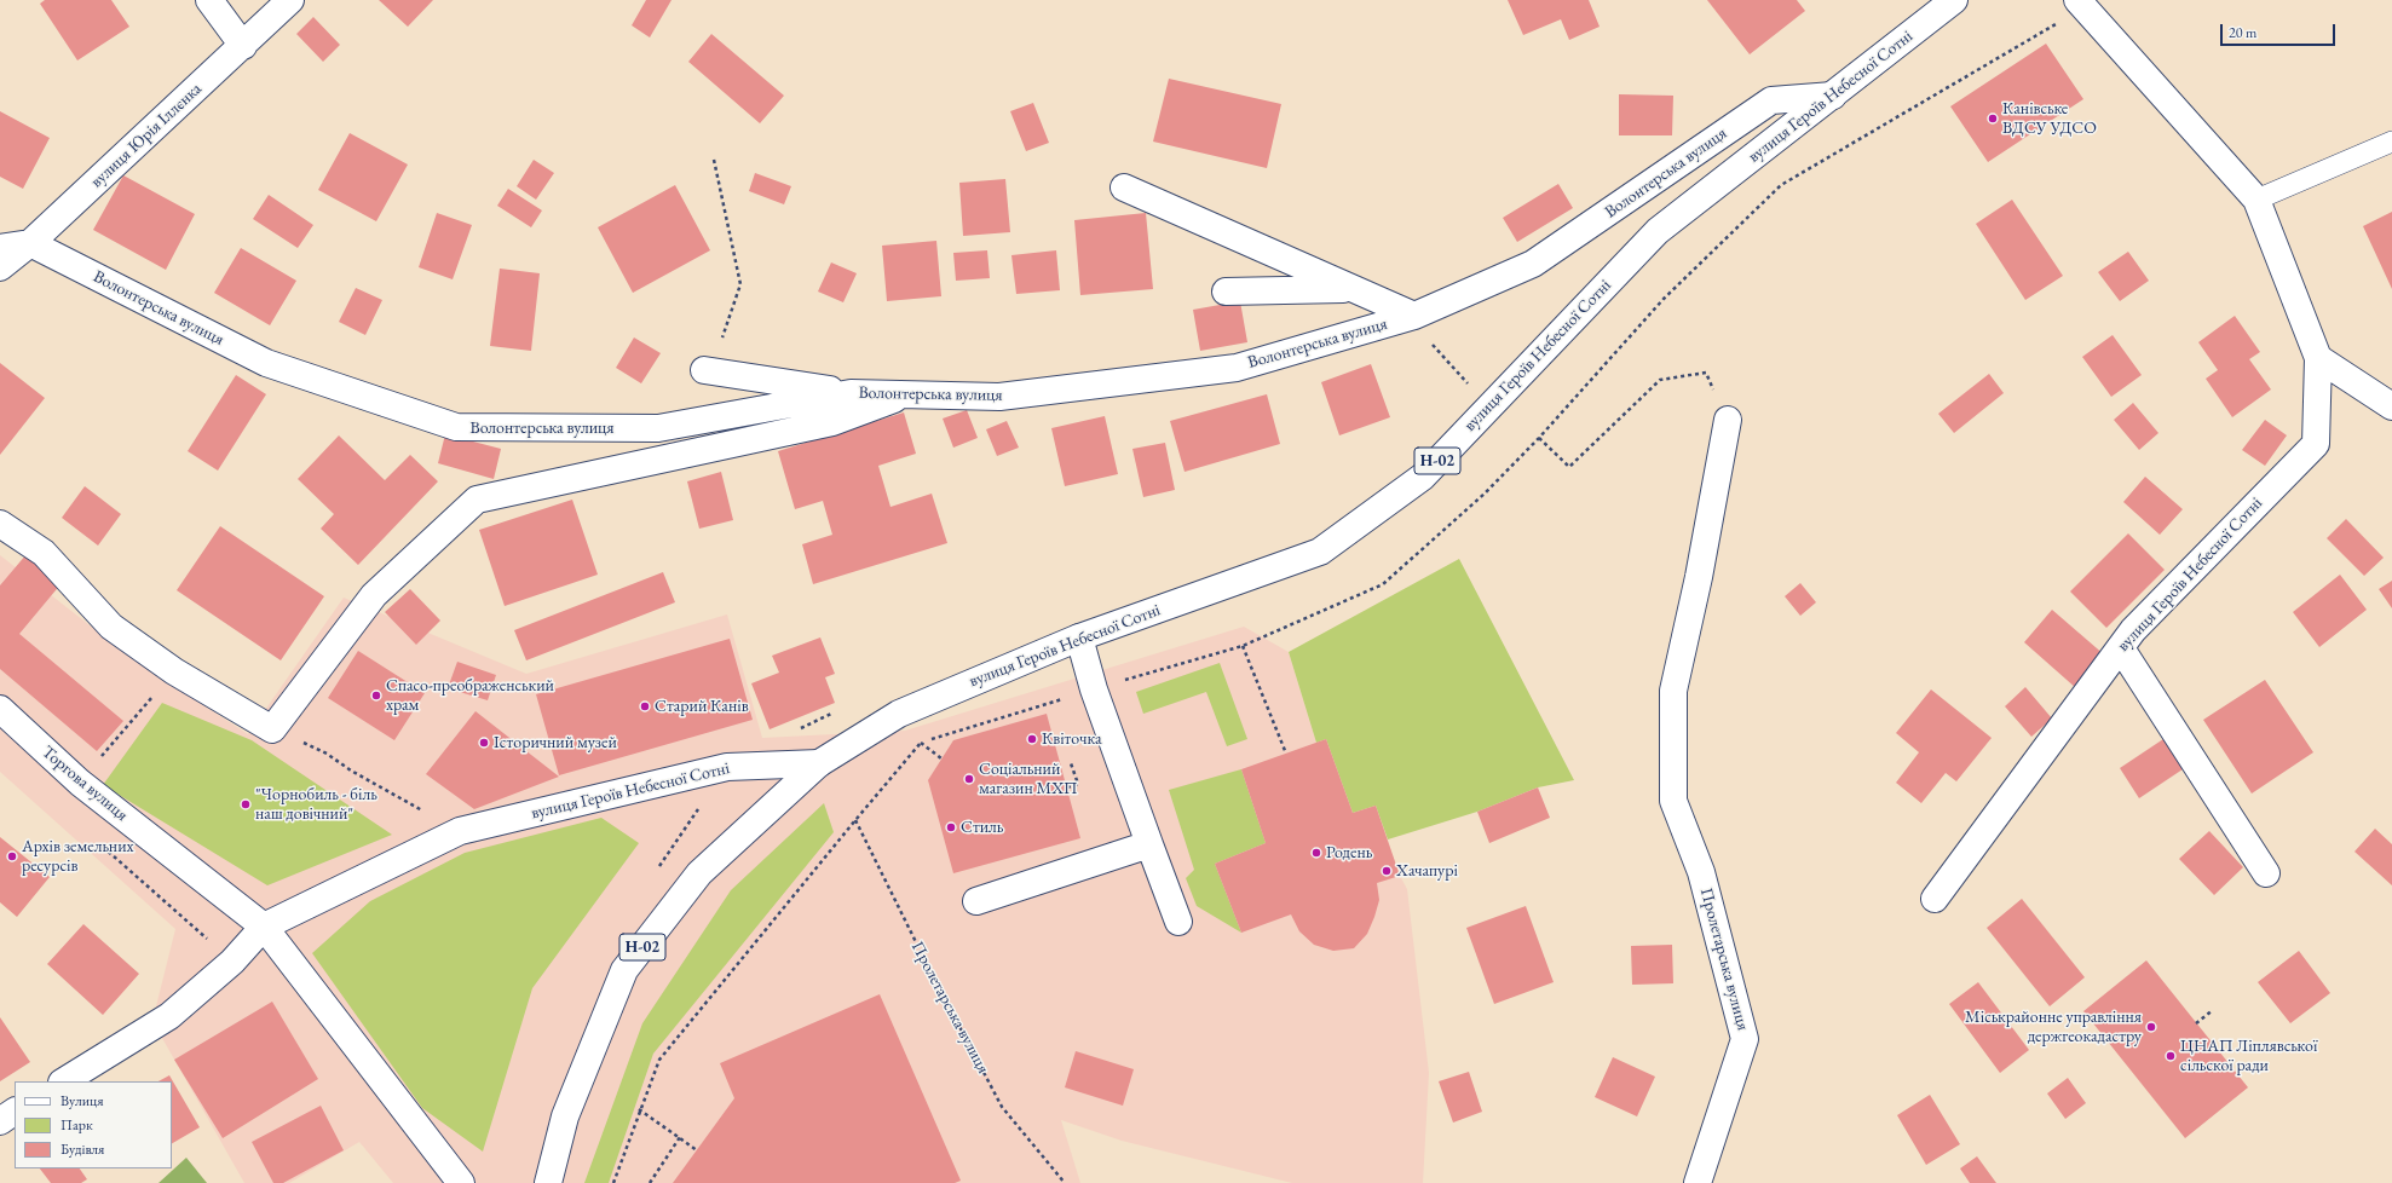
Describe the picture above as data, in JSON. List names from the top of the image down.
{
  "streets": {
    "street": [
      "вулиця Героїв Небесної Сотні",
      "вулиця Юрія Іллєнка",
      "Волонтерська вулиця",
      "Н-02",
      "Торгова вулиця",
      "Пролетарська вулиця"
    ]
  },
  "crossings": [
    ["вулиця Героїв Небесної Сотні", "Волонтерська вулиця"],
    ["вулиця Героїв Небесної Сотні", "Н-02"],
    ["вулиця Героїв Небесної Сотні", "Торгова вулиця"],
    ["вулиця Юрія Іллєнка", "Волонтерська вулиця"]
  ],
  "places": [
    "Канівське ВДСУ УДСО",
    "Спасо-преображенський храм",
    "Старий Канів",
    "Квіточка",
    "Історичний музей",
    "Соціальний магазин МХП",
    "\"Чорнобиль - біль наш довічний\"",
    "Стиль",
    "Родень",
    "Архів земельних ресурсів",
    "Хачапурі",
    "Міськрайонне управління держгеокадастру",
    "ЦНАП Ліплявської сільскої ради"
  ],
  "legend": ["Вулиця", "Парк", "Будівля"],
  "scale_bar": "20 m"
}
